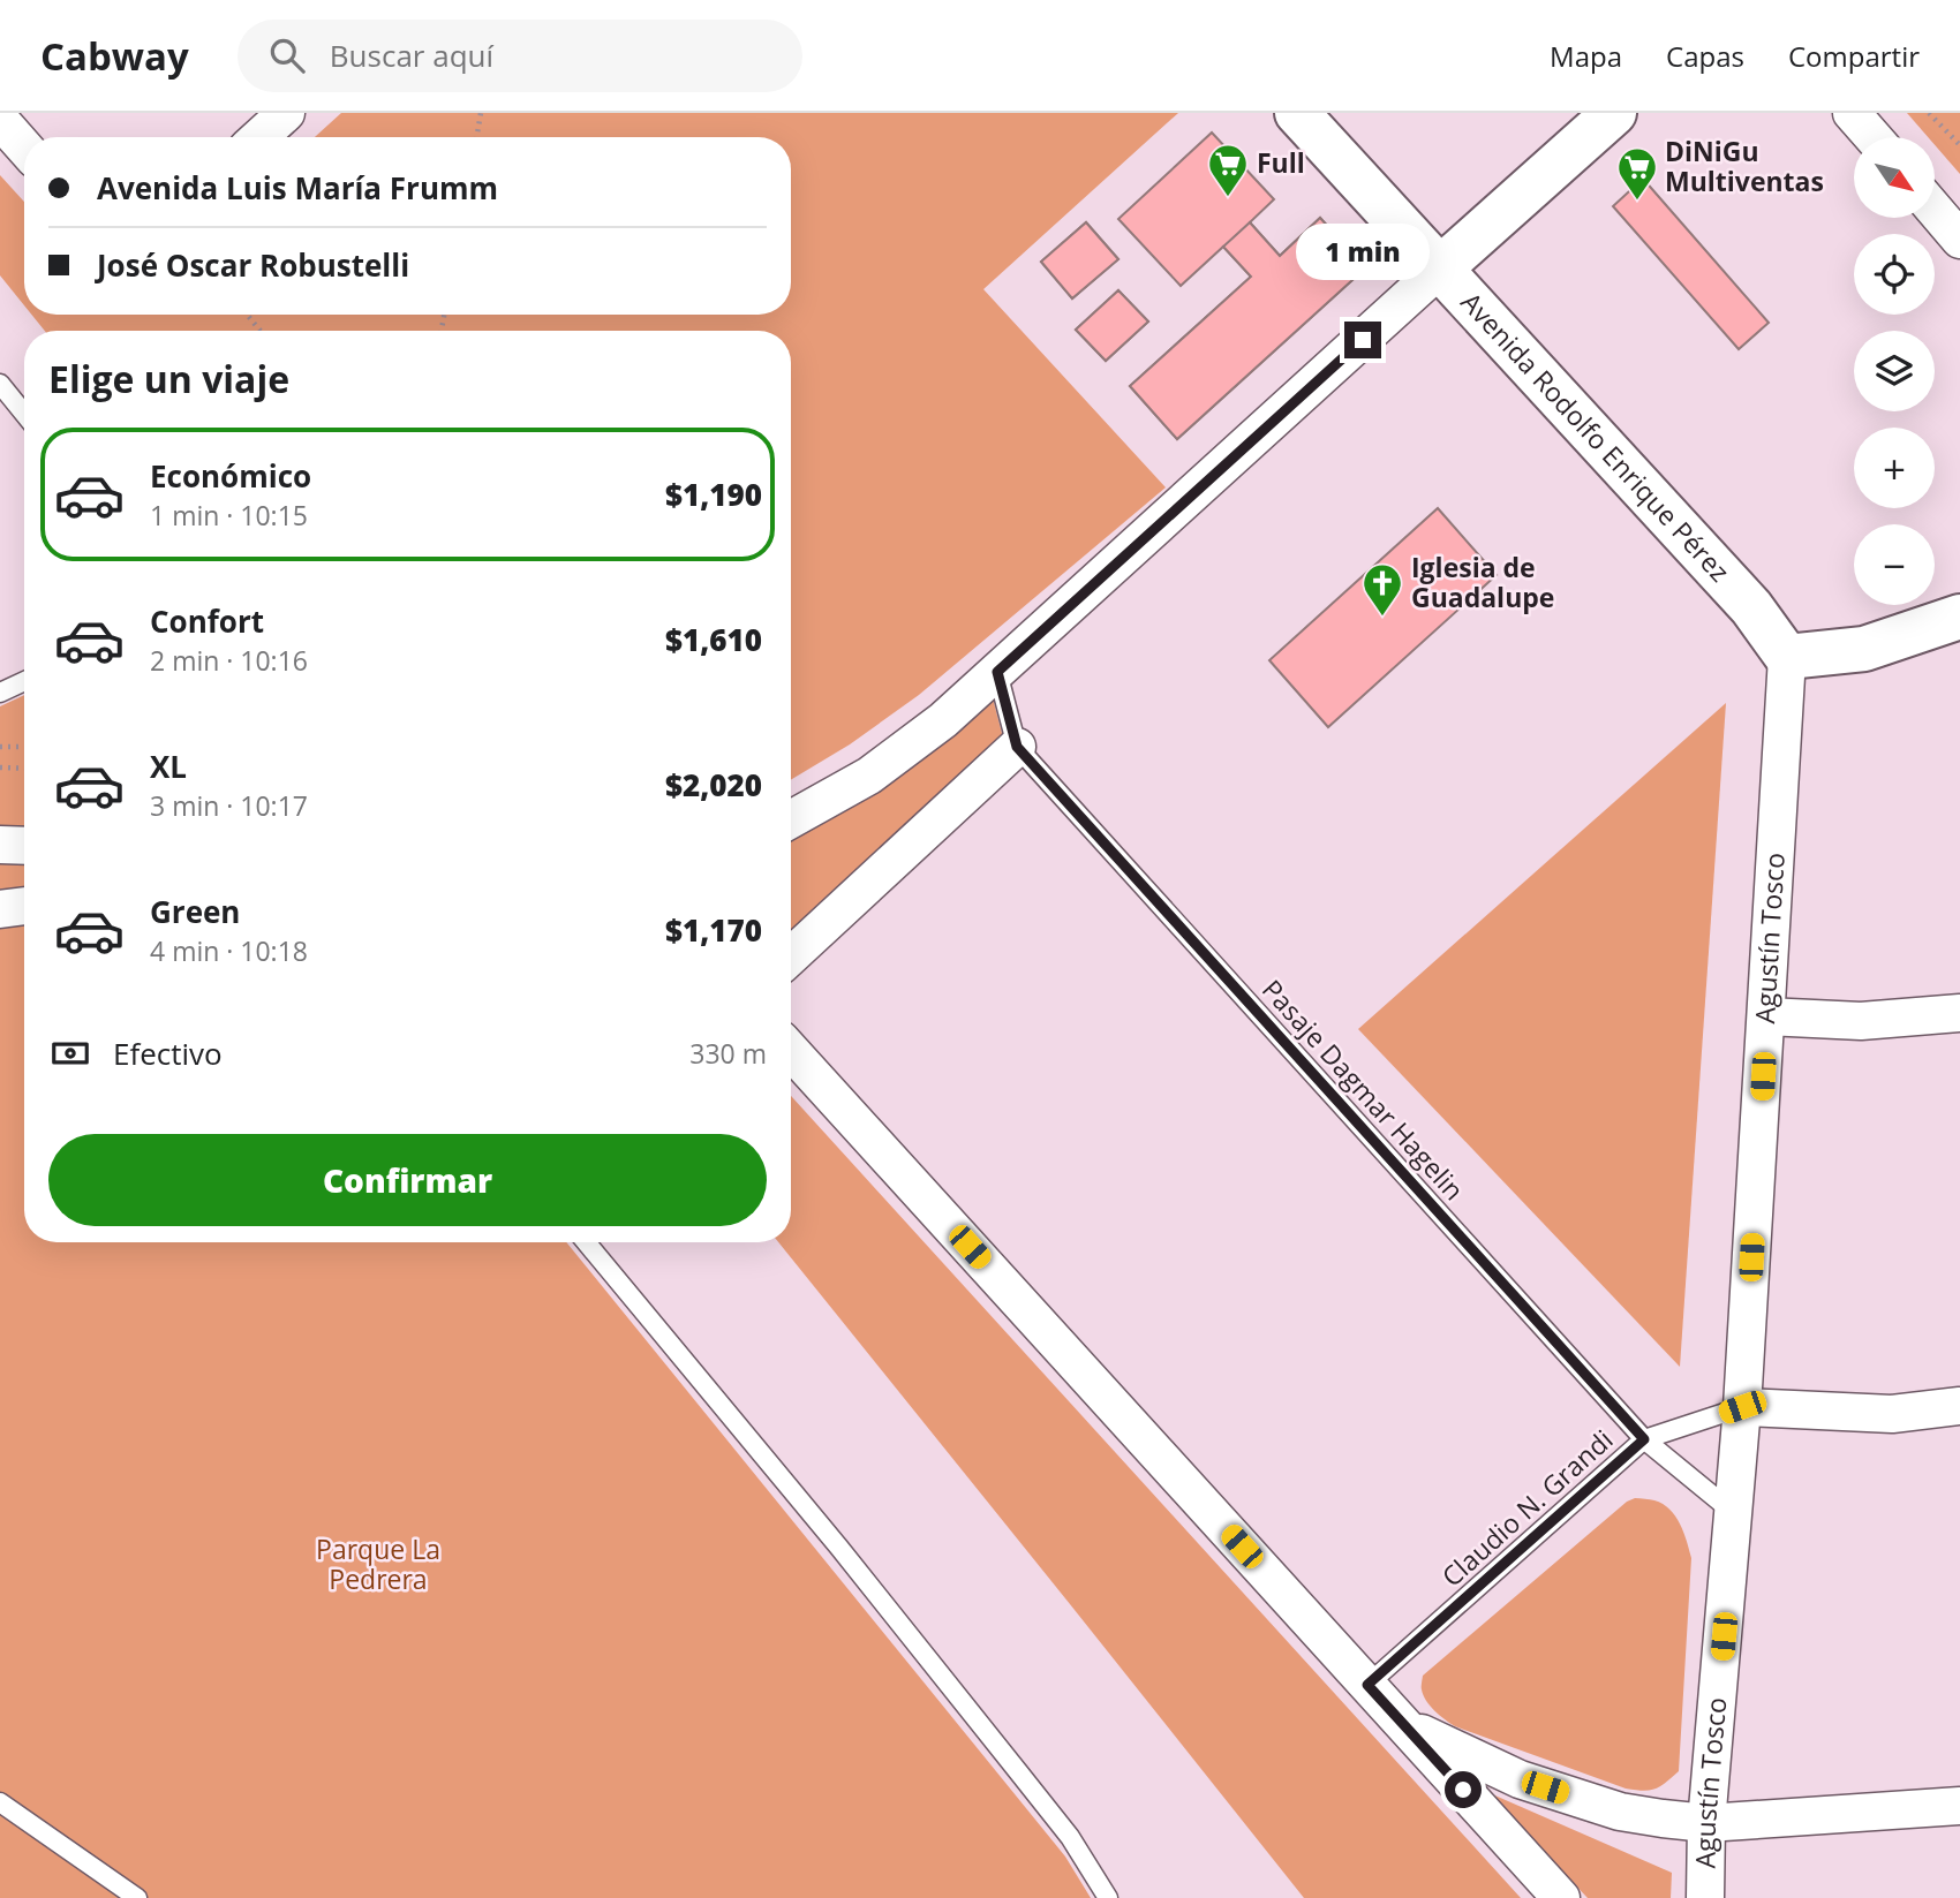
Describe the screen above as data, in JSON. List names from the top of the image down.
{
  "streets": {
    "street": ["Avenida Rodolfo Enrique Pérez", "Agustín Tosco"],
    "lane": ["Pasaje Dagmar Hagelin", "Claudio N. Grandi"]
  },
  "crossings": [
    ["Avenida Rodolfo Enrique Pérez", "Agustín Tosco"],
    ["Agustín Tosco", "Pasaje Dagmar Hagelin"],
    ["Agustín Tosco", "Claudio N. Grandi"],
    ["Pasaje Dagmar Hagelin", "Claudio N. Grandi"]
  ],
  "parks": ["Parque La Pedrera"],
  "places": {
    "supermarket": ["Full", "DiNiGu Multiventas"],
    "church": ["Iglesia de Guadalupe"]
  },
  "north": "bottom right",
  "page": {
    "header": "Cabway",
    "search": "Buscar aquí",
    "nav": ["Mapa", "Capas", "Compartir"],
    "map_buttons": ["+", "−"],
    "banner": ["Avenida Luis María Frumm", "José Oscar Robustelli"],
    "bubble": "1 min",
    "heading": "Elige un viaje",
    "list": [
      {
        "name": "Económico",
        "note": "1 min · 10:15",
        "value": "$1,190"
      },
      {
        "name": "Confort",
        "note": "2 min · 10:16",
        "value": "$1,610"
      },
      {
        "name": "XL",
        "note": "3 min · 10:17",
        "value": "$2,020"
      },
      {
        "name": "Green",
        "note": "4 min · 10:18",
        "value": "$1,170"
      }
    ],
    "pay": ["Efectivo", "330 m"],
    "buttons": "Confirmar"
  }
}
